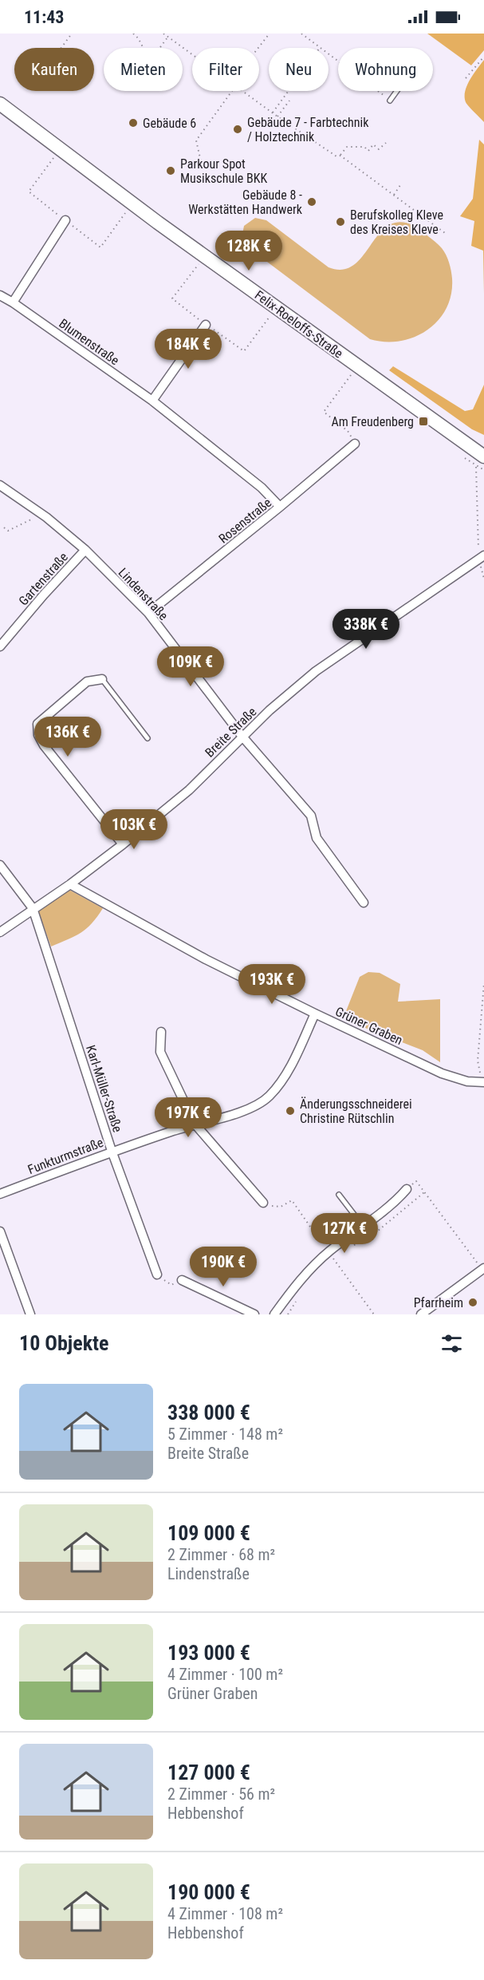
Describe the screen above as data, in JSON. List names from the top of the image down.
{
  "streets": {
    "street": [
      "Felix-Roeloffs-Straße",
      "Blumenstraße",
      "Rosenstraße",
      "Gartenstraße",
      "Lindenstraße",
      "Breite Straße",
      "Grüner Graben",
      "Karl-Müller-Straße",
      "Funkturmstraße"
    ]
  },
  "crossings": [
    ["Blumenstraße", "Rosenstraße"],
    ["Rosenstraße", "Lindenstraße"],
    ["Gartenstraße", "Lindenstraße"],
    ["Lindenstraße", "Breite Straße"],
    ["Breite Straße", "Grüner Graben"],
    ["Breite Straße", "Karl-Müller-Straße"],
    ["Grüner Graben", "Funkturmstraße"],
    ["Karl-Müller-Straße", "Funkturmstraße"]
  ],
  "places": {
    "other": [
      "Gebäude 6",
      "Gebäude 7 - Farbtechnik / Holztechnik",
      "Parkour Spot Musikschule BKK",
      "Gebäude 8 - Werkstätten Handwerk",
      "Berufskolleg Kleve des Kreises Kleve",
      "Änderungsschneiderei Christine Rütschlin",
      "Pfarrheim"
    ],
    "transit": ["Am Freudenberg"]
  },
  "page": {
    "status": "11:43",
    "chip": [
      "Kaufen",
      "Mieten",
      "Filter",
      "Neu",
      "Wohnung"
    ],
    "price": [
      "128K €",
      "184K €",
      "338K €",
      "109K €",
      "136K €",
      "103K €",
      "193K €",
      "197K €",
      "127K €",
      "190K €"
    ],
    "heading": "10 Objekte",
    "list": [
      {
        "name": "338 000 €",
        "note": "5 Zimmer · 148 m² · Breite Straße"
      },
      {
        "name": "109 000 €",
        "note": "2 Zimmer · 68 m² · Lindenstraße"
      },
      {
        "name": "193 000 €",
        "note": "4 Zimmer · 100 m² · Grüner Graben"
      },
      {
        "name": "127 000 €",
        "note": "2 Zimmer · 56 m² · Hebbenshof"
      },
      {
        "name": "190 000 €",
        "note": "4 Zimmer · 108 m² · Hebbenshof"
      }
    ]
  }
}
